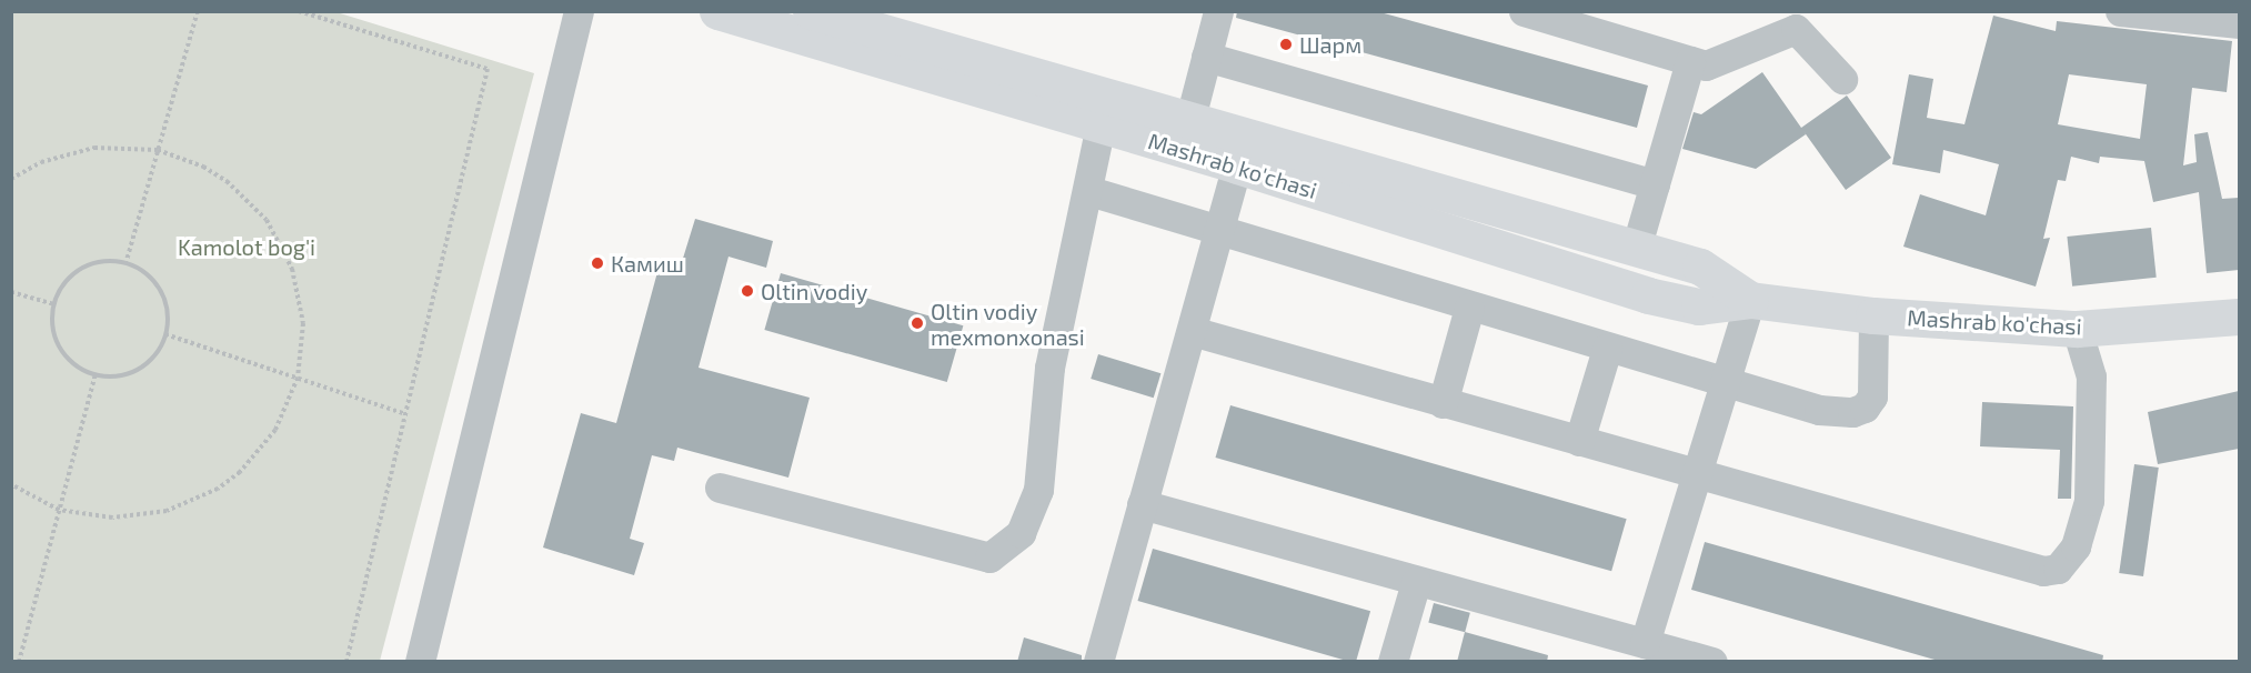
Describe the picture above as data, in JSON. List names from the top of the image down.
{
  "streets": {
    "main road": ["Mashrab ko'chasi"]
  },
  "parks": ["Kamolot bog'i"],
  "places": [
    "Шарм",
    "Камиш",
    "Oltin vodiy",
    "Oltin vodiy mexmonxonasi"
  ]
}
